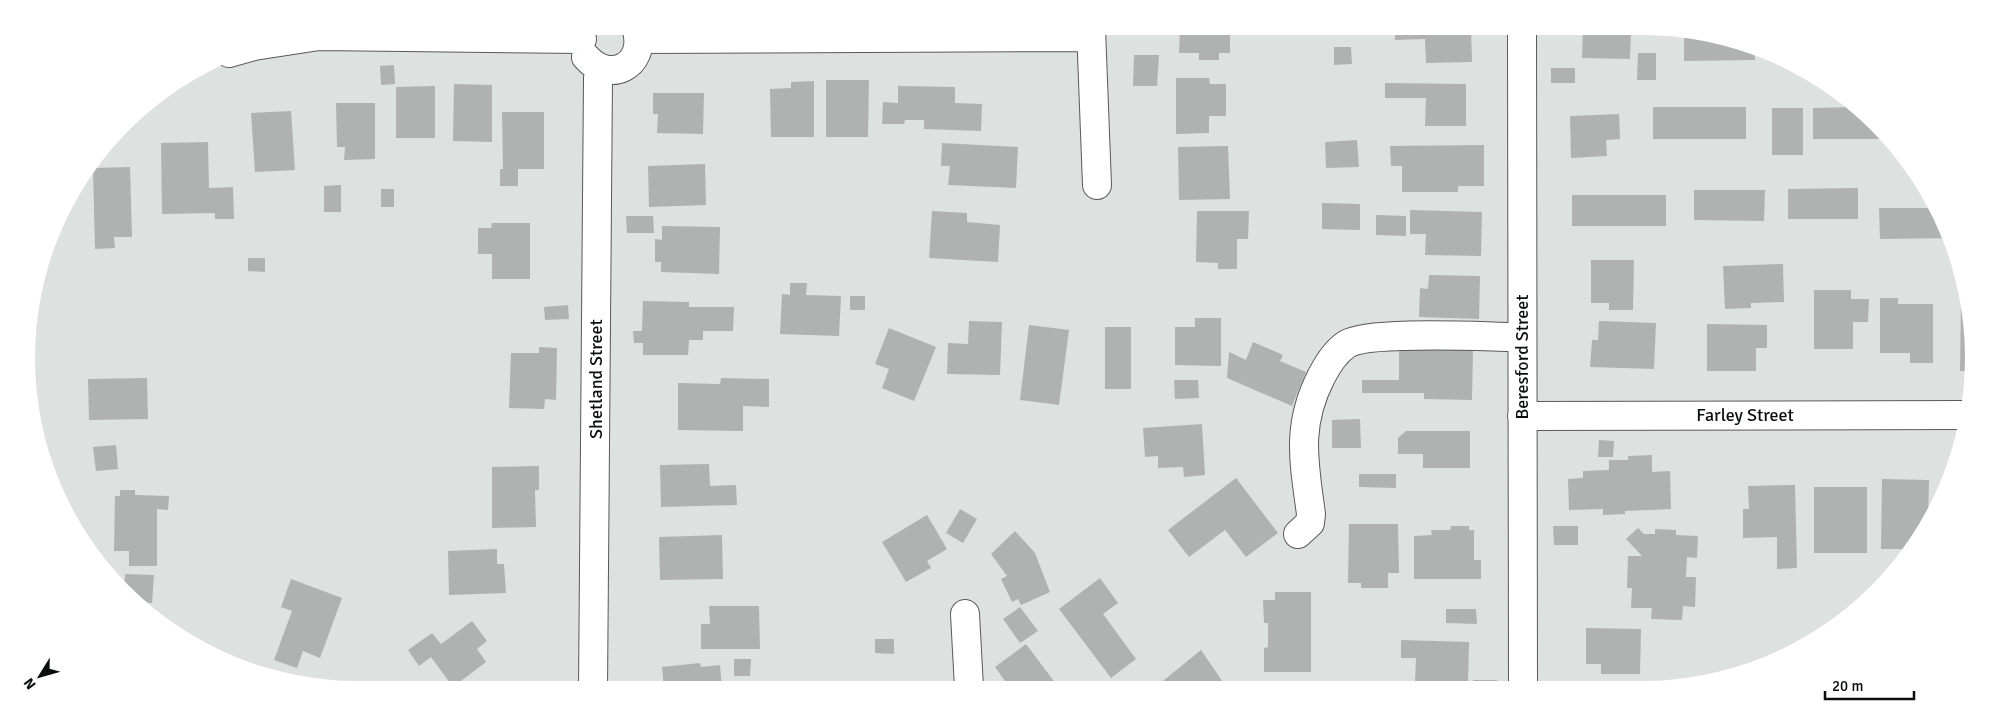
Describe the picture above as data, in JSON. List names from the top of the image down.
{
  "streets": {
    "street": ["Beresford Street", "Shetland Street", "Farley Street"]
  },
  "crossings": [
    ["Beresford Street", "Farley Street"]
  ],
  "scale_bar": "20 m",
  "north": "bottom left"
}
